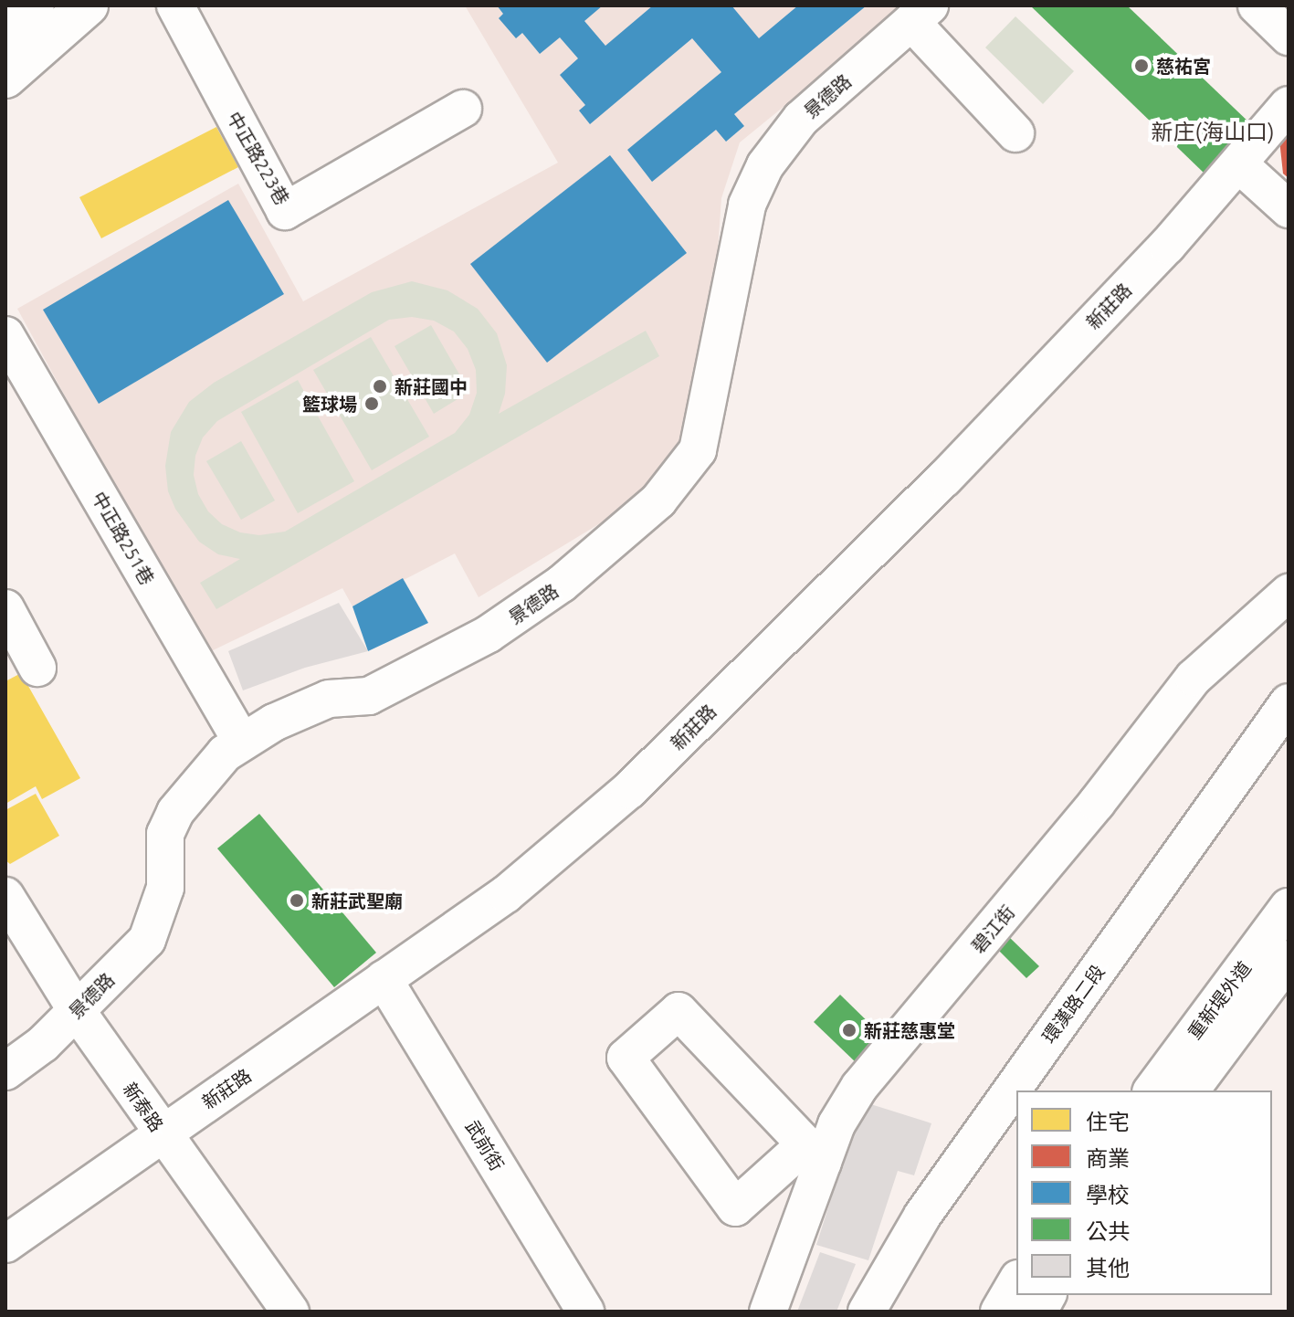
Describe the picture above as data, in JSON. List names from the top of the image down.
{
  "streets": {
    "street": [
      "景德路",
      "中正路223巷",
      "新莊路",
      "中正路251巷",
      "碧江街",
      "重新堤外道",
      "環漢路二段",
      "新泰路",
      "武前街"
    ]
  },
  "crossings": [
    ["景德路", "中正路251巷"],
    ["景德路", "新泰路"],
    ["新莊路", "新泰路"],
    ["新莊路", "武前街"]
  ],
  "districts": ["新庄(海山口)"],
  "places": [
    "慈祐宮",
    "新莊國中",
    "籃球場",
    "新莊武聖廟",
    "新莊慈惠堂"
  ],
  "legend": [
    "住宅",
    "商業",
    "學校",
    "公共",
    "其他"
  ]
}
